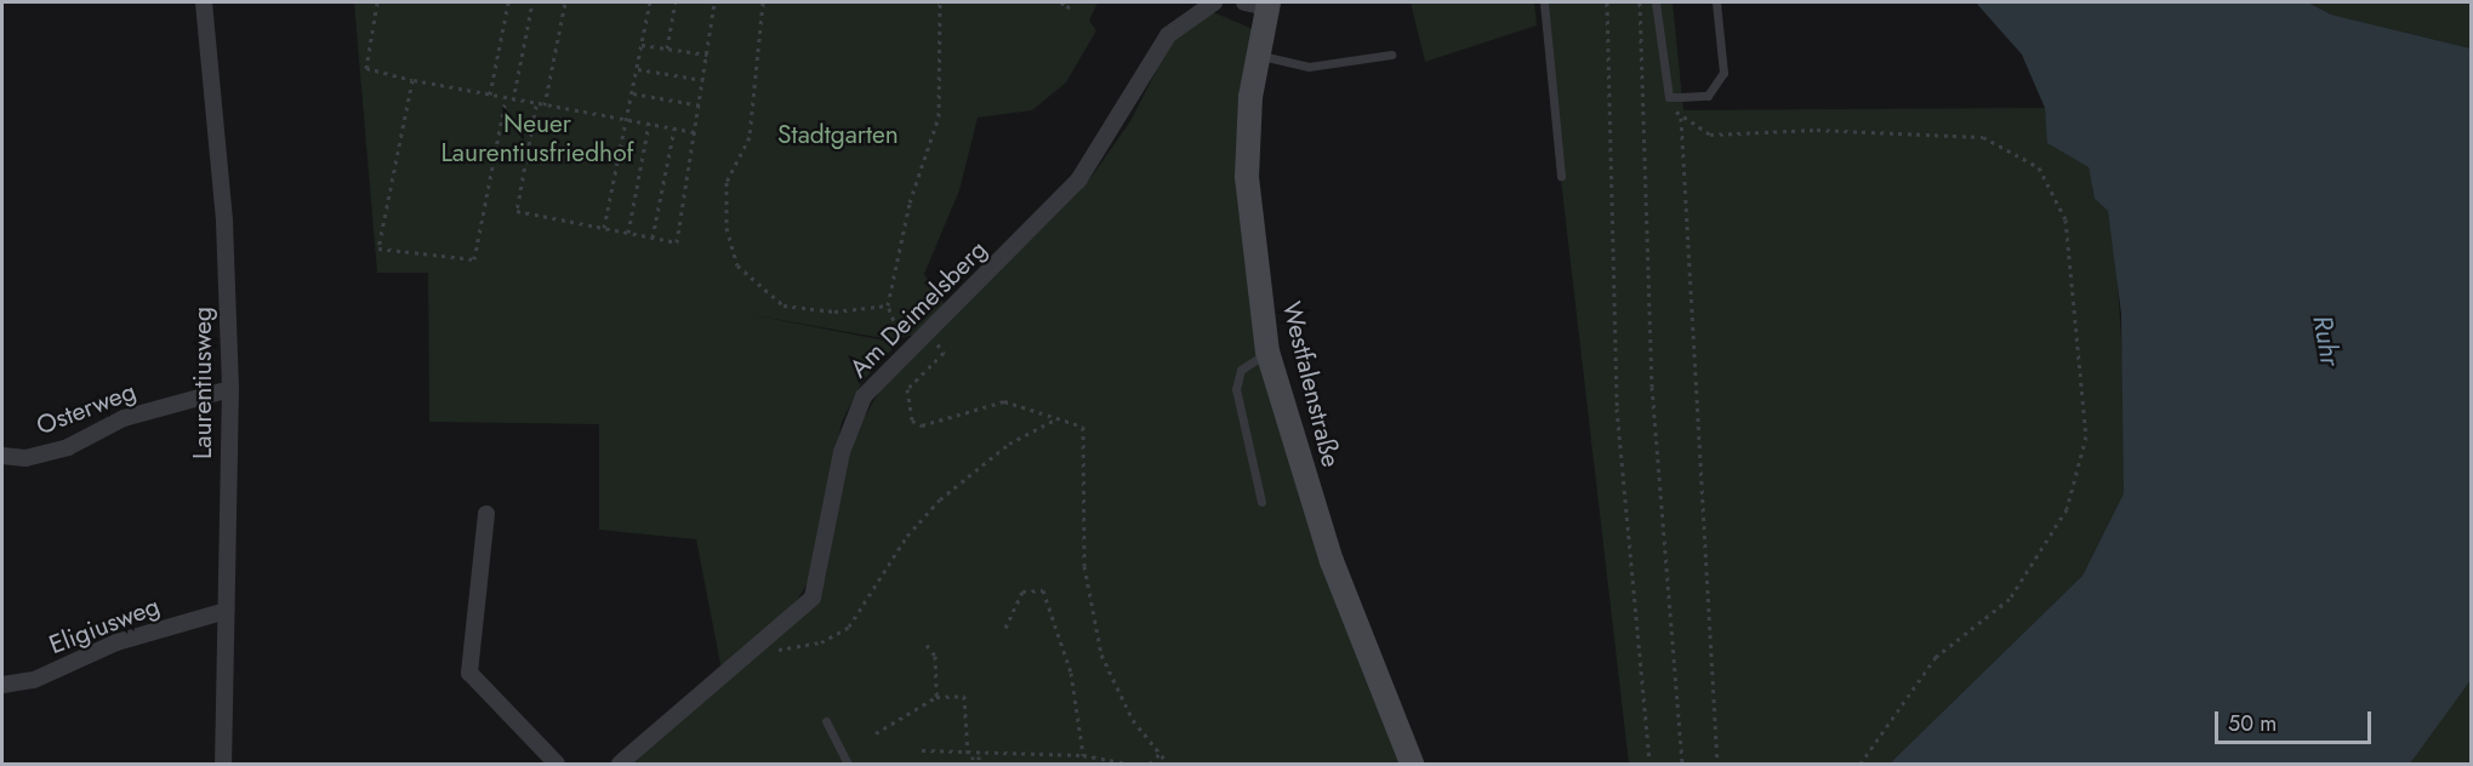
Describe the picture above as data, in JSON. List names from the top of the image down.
{
  "streets": {
    "main road": ["Westfalenstraße"],
    "street": [
      "Am Deimelsberg",
      "Laurentiusweg",
      "Osterweg",
      "Eligiusweg"
    ]
  },
  "crossings": [
    ["Laurentiusweg", "Osterweg"],
    ["Laurentiusweg", "Eligiusweg"]
  ],
  "water": ["Ruhr"],
  "parks": ["Neuer Laurentiusfriedhof", "Stadtgarten"],
  "scale_bar": "50 m"
}
